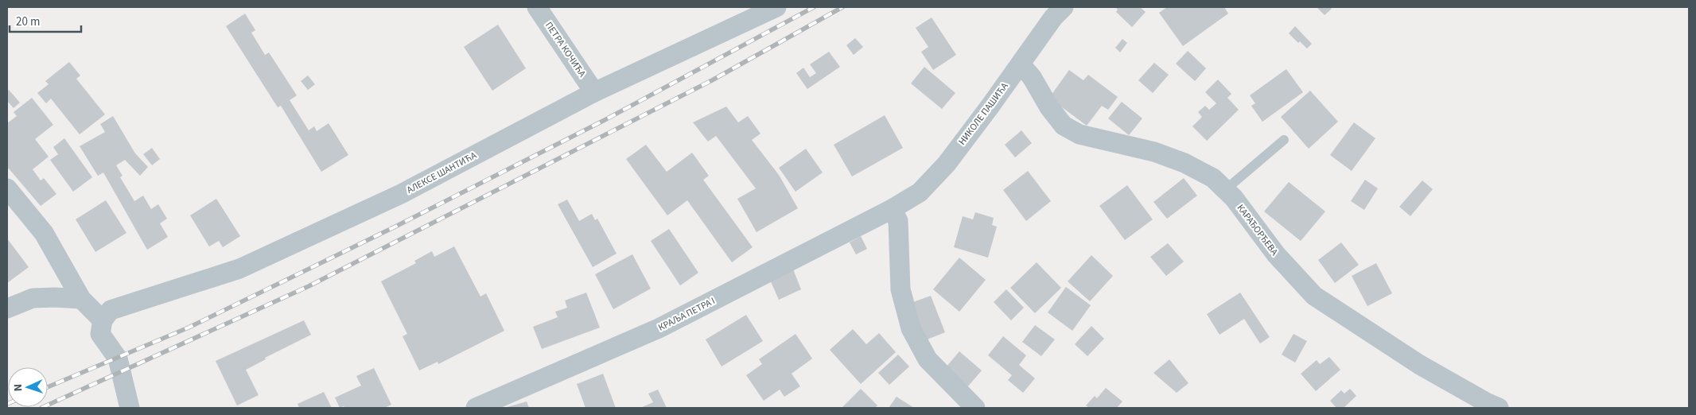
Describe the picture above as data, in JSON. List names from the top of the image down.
{
  "streets": {
    "street": [
      "ПЕТРА КОЧИЋА",
      "НИКОЛЕ ПАШИЋА",
      "АЛЕКСЕ ШАНТИЋА",
      "КАРАЂОРЂЕВА",
      "КРАЉА ПЕТРА I"
    ]
  },
  "crossings": [
    ["ПЕТРА КОЧИЋА", "АЛЕКСЕ ШАНТИЋА"],
    ["НИКОЛЕ ПАШИЋА", "КАРАЂОРЂЕВА"],
    ["НИКОЛЕ ПАШИЋА", "КРАЉА ПЕТРА I"]
  ],
  "scale_bar": "20 m",
  "north": "left"
}
